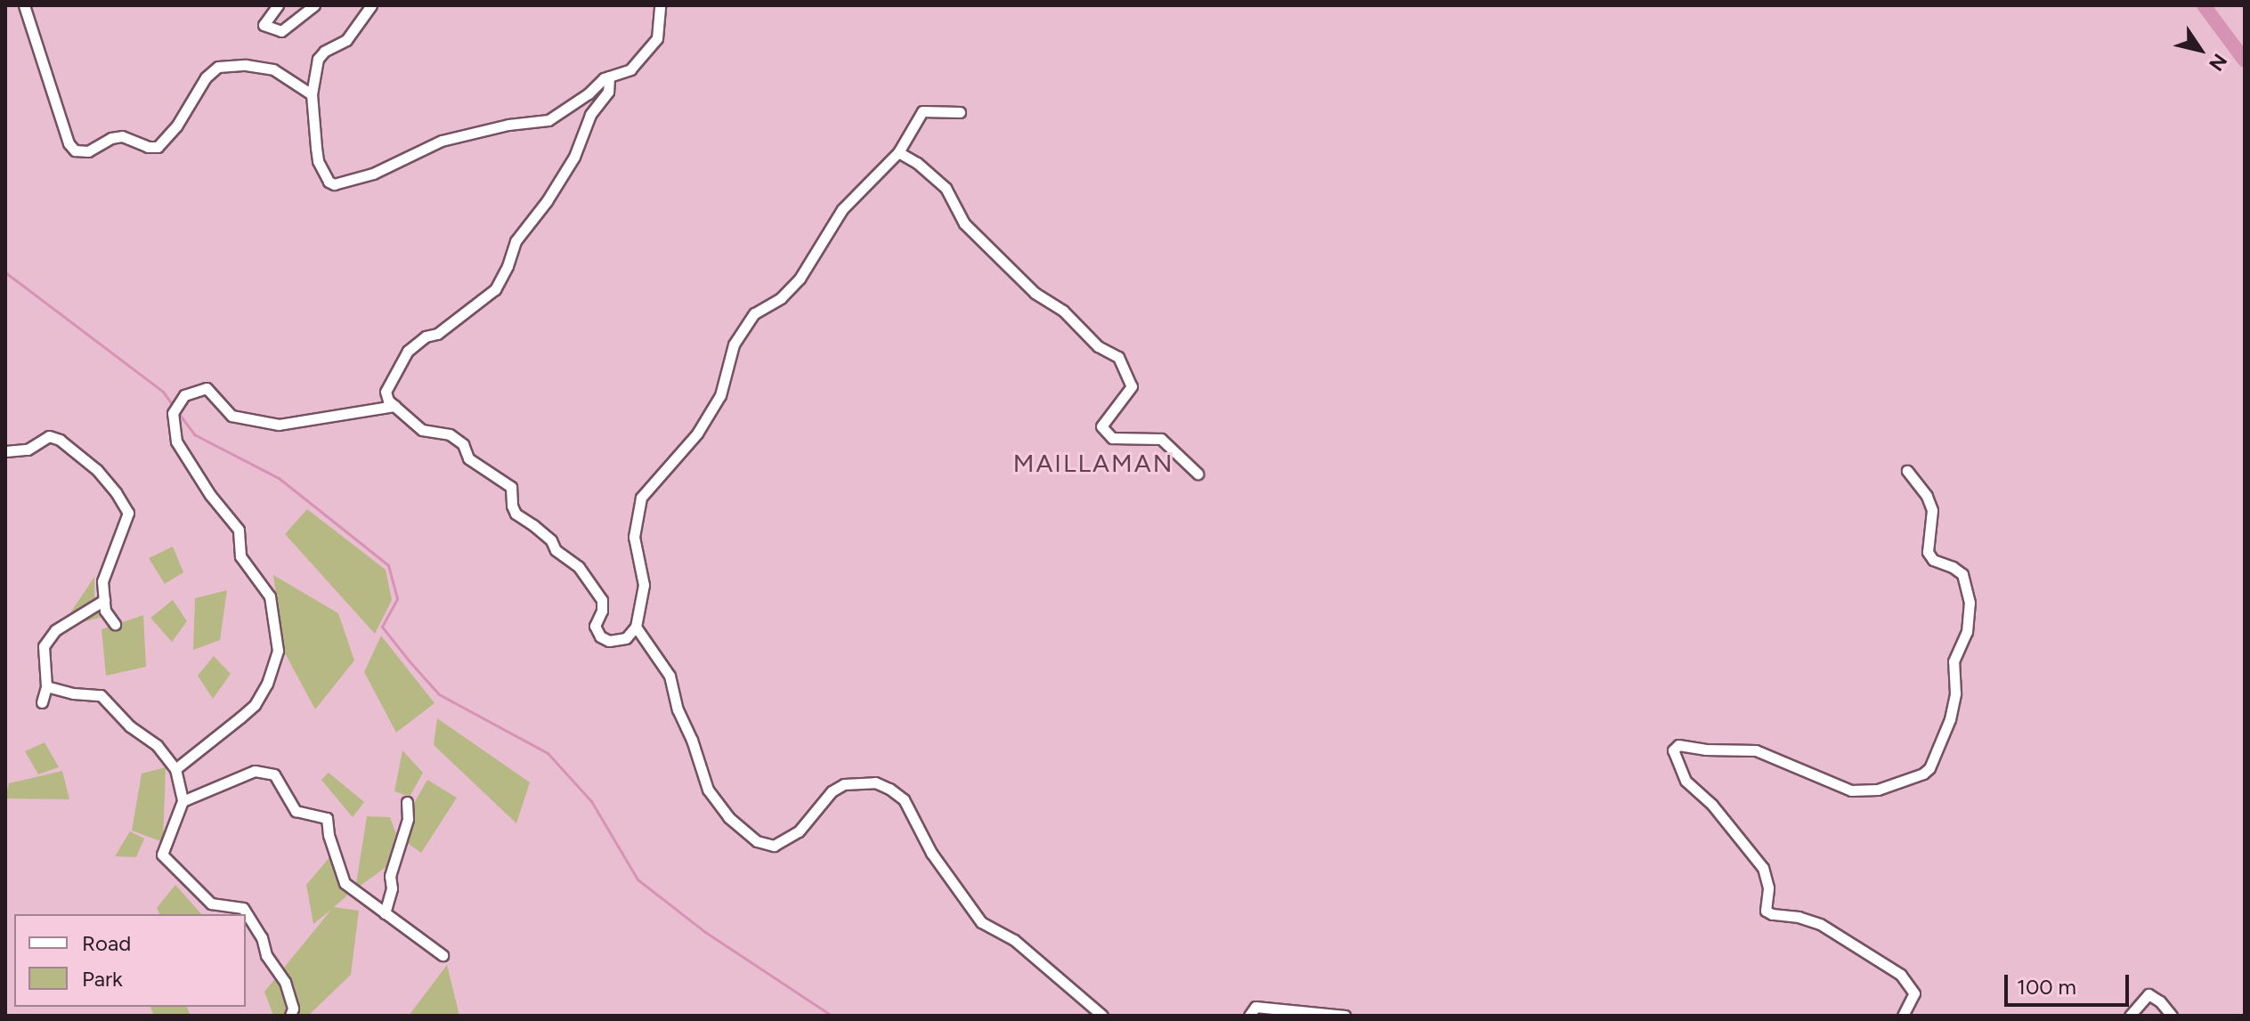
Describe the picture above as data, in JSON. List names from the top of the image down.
{
  "districts": ["MAILLAMAN"],
  "legend": ["Road", "Park"],
  "scale_bar": "100 m",
  "north": "bottom right"
}
